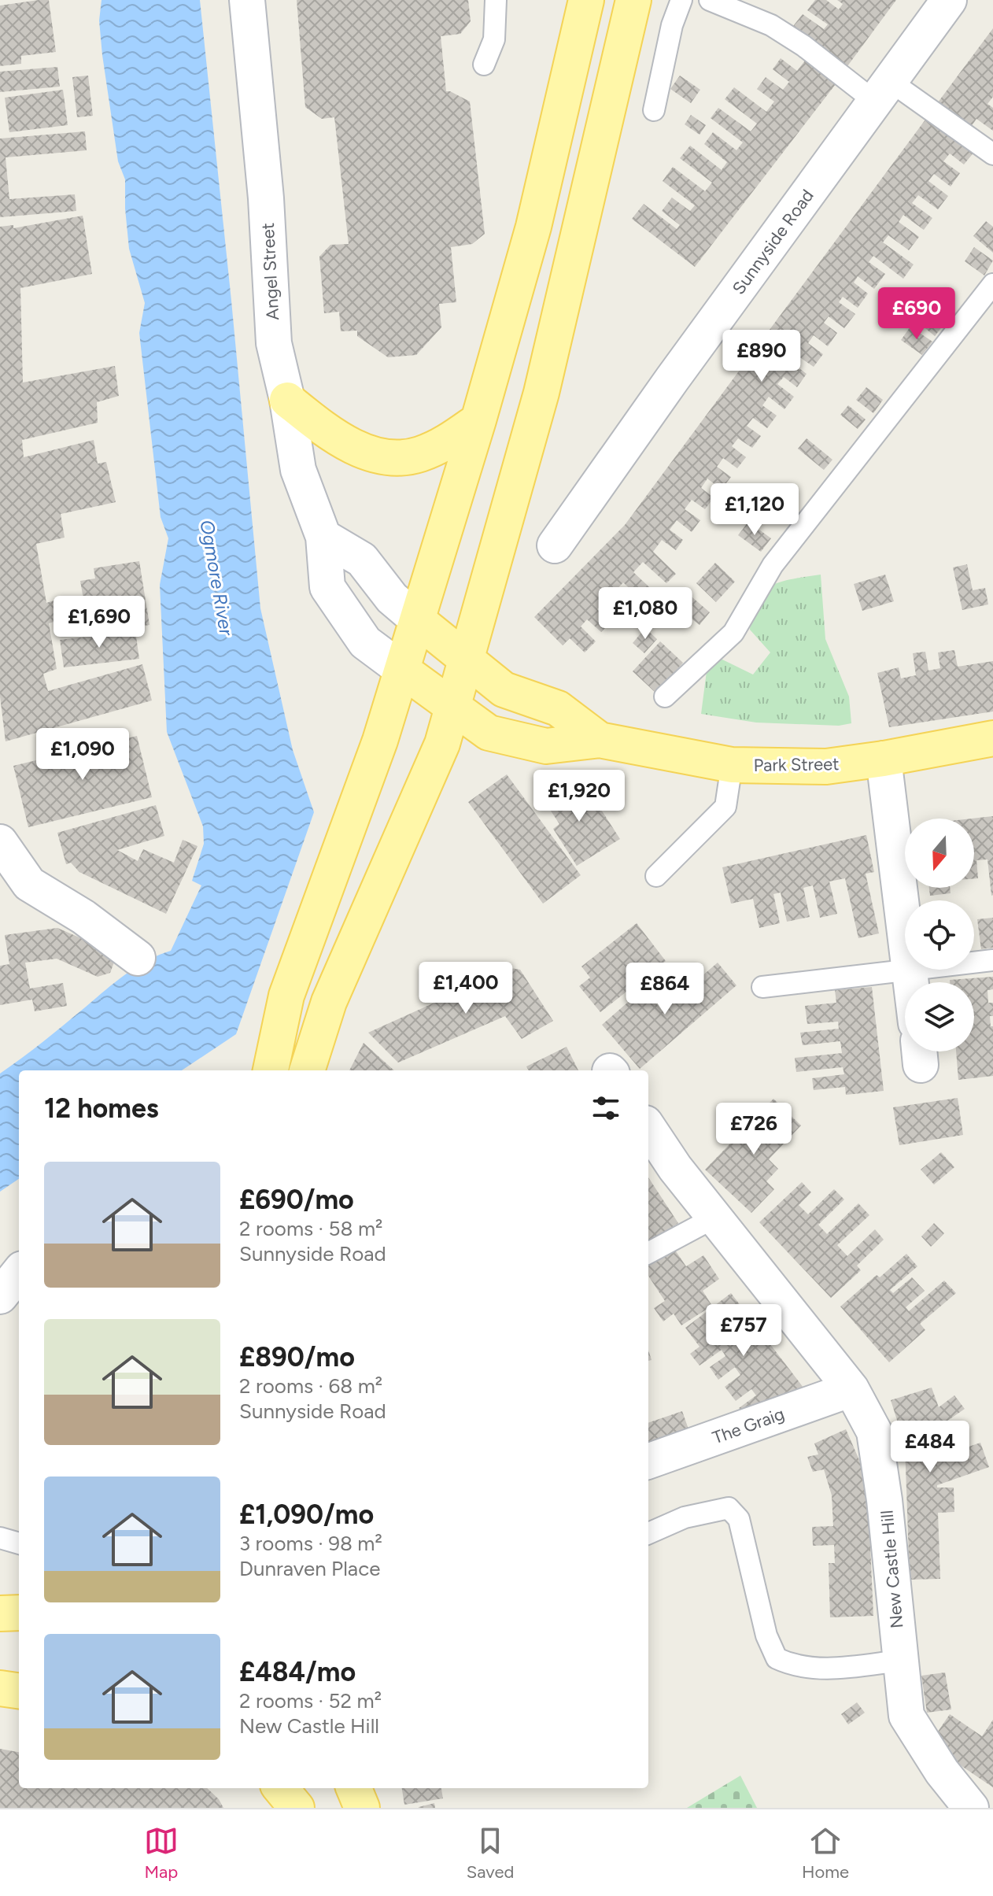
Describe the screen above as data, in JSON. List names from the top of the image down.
{
  "streets": {
    "main road": ["Park Street"],
    "street": [
      "Sunnyside Road",
      "Angel Street",
      "The Graig",
      "New Castle Hill"
    ]
  },
  "crossings": [
    ["Angel Street", "Park Street"],
    ["The Graig", "New Castle Hill"]
  ],
  "water": ["Ogmore River"],
  "north": "bottom",
  "page": {
    "price": [
      "£690",
      "£890",
      "£1,120",
      "£1,080",
      "£1,690",
      "£1,090",
      "£1,920",
      "£1,400",
      "£864",
      "£726",
      "£757",
      "£484"
    ],
    "heading": "12 homes",
    "list": [
      {
        "name": "£690/mo",
        "note": "2 rooms · 58 m² · Sunnyside Road"
      },
      {
        "name": "£890/mo",
        "note": "2 rooms · 68 m² · Sunnyside Road"
      },
      {
        "name": "£1,090/mo",
        "note": "3 rooms · 98 m² · Dunraven Place"
      },
      {
        "name": "£484/mo",
        "note": "2 rooms · 52 m² · New Castle Hill"
      }
    ],
    "tabs": ["Map", "Saved", "Home"]
  }
}
